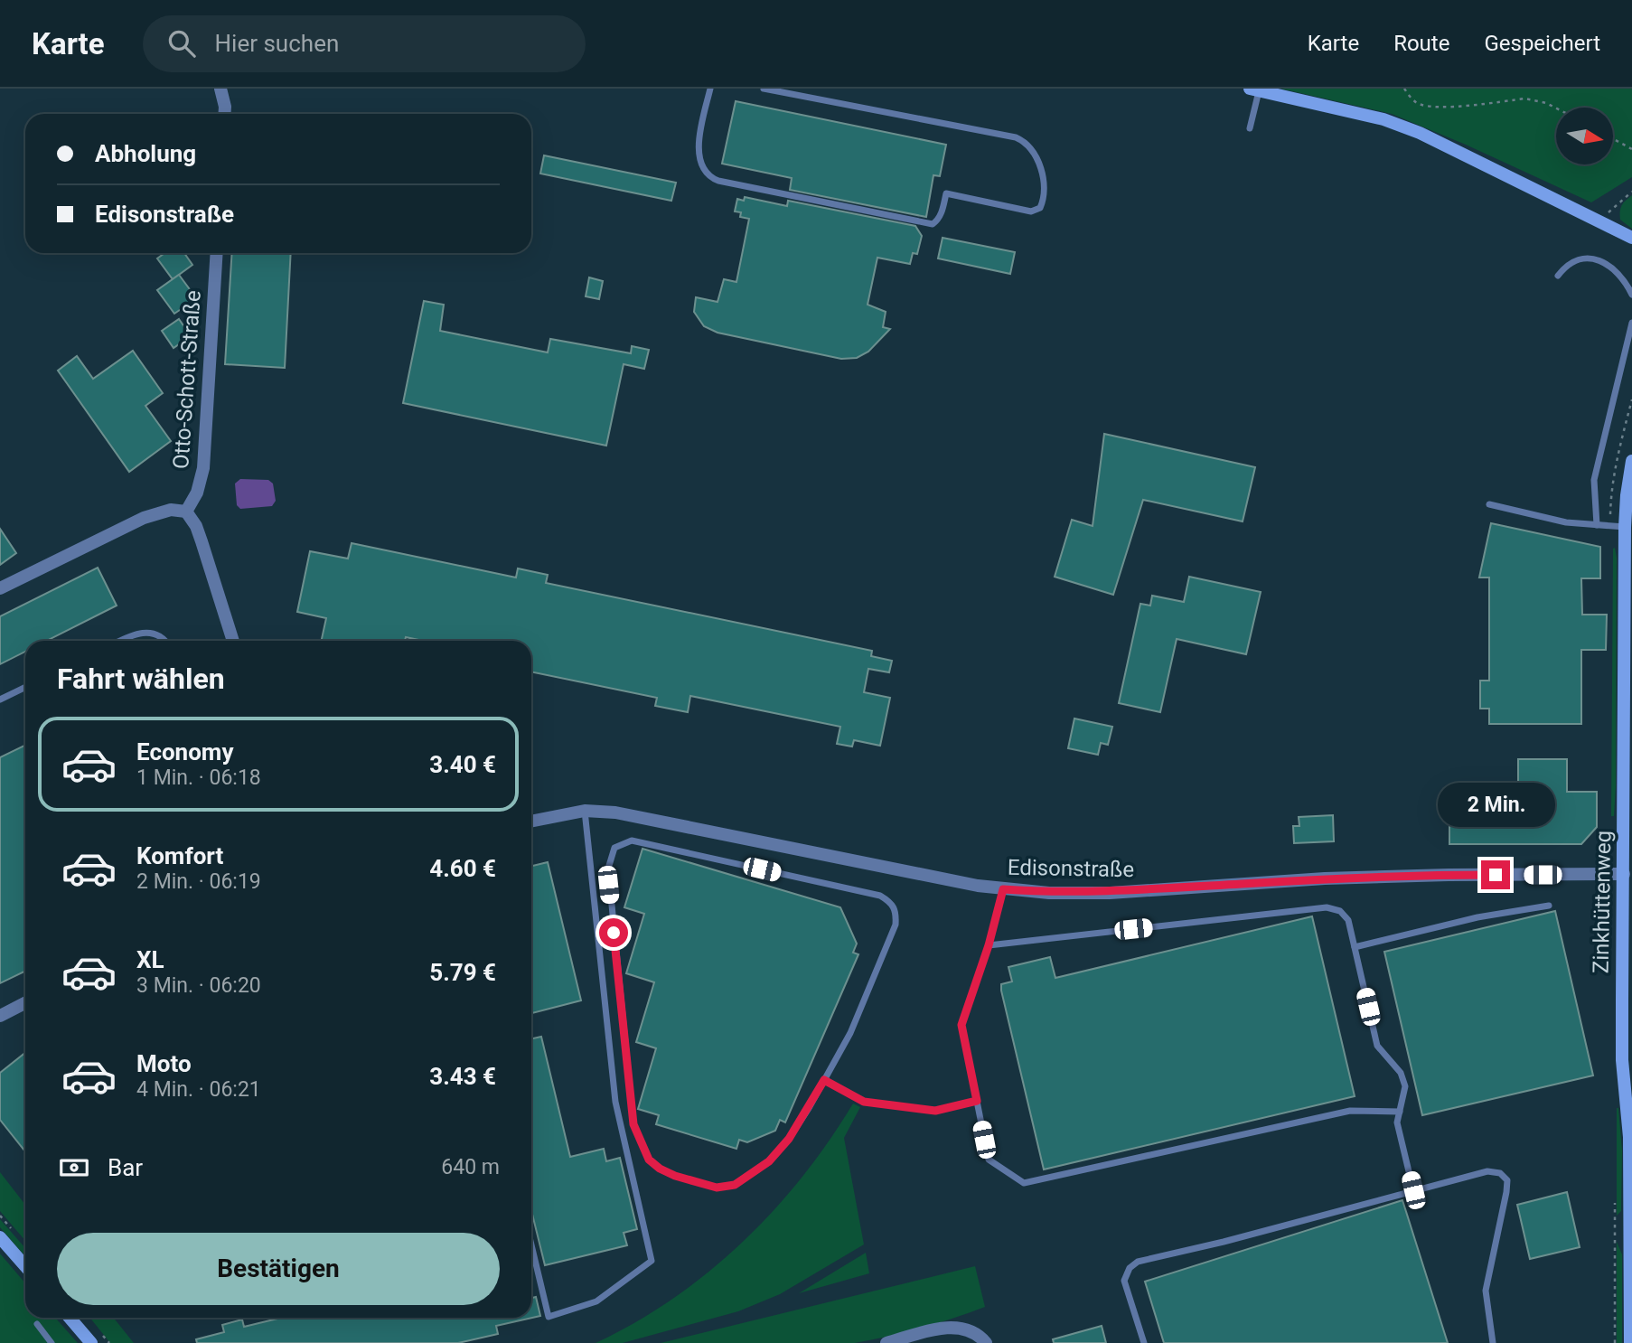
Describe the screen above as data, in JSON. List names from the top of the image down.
{
  "streets": {
    "street": ["Otto-Schott-Straße", "Edisonstraße", "Zinkhüttenweg"]
  },
  "crossings": [
    ["Edisonstraße", "Zinkhüttenweg"]
  ],
  "north": "right",
  "page": {
    "header": "Karte",
    "search": "Hier suchen",
    "nav": ["Karte", "Route", "Gespeichert"],
    "banner": ["Abholung", "Edisonstraße"],
    "heading": "Fahrt wählen",
    "list": [
      {
        "name": "Economy",
        "note": "1 Min. · 06:18",
        "value": "3.40 €"
      },
      {
        "name": "Komfort",
        "note": "2 Min. · 06:19",
        "value": "4.60 €"
      },
      {
        "name": "XL",
        "note": "3 Min. · 06:20",
        "value": "5.79 €"
      },
      {
        "name": "Moto",
        "note": "4 Min. · 06:21",
        "value": "3.43 €"
      }
    ],
    "bubble": "2 Min.",
    "pay": ["Bar", "640 m"],
    "buttons": "Bestätigen"
  }
}
